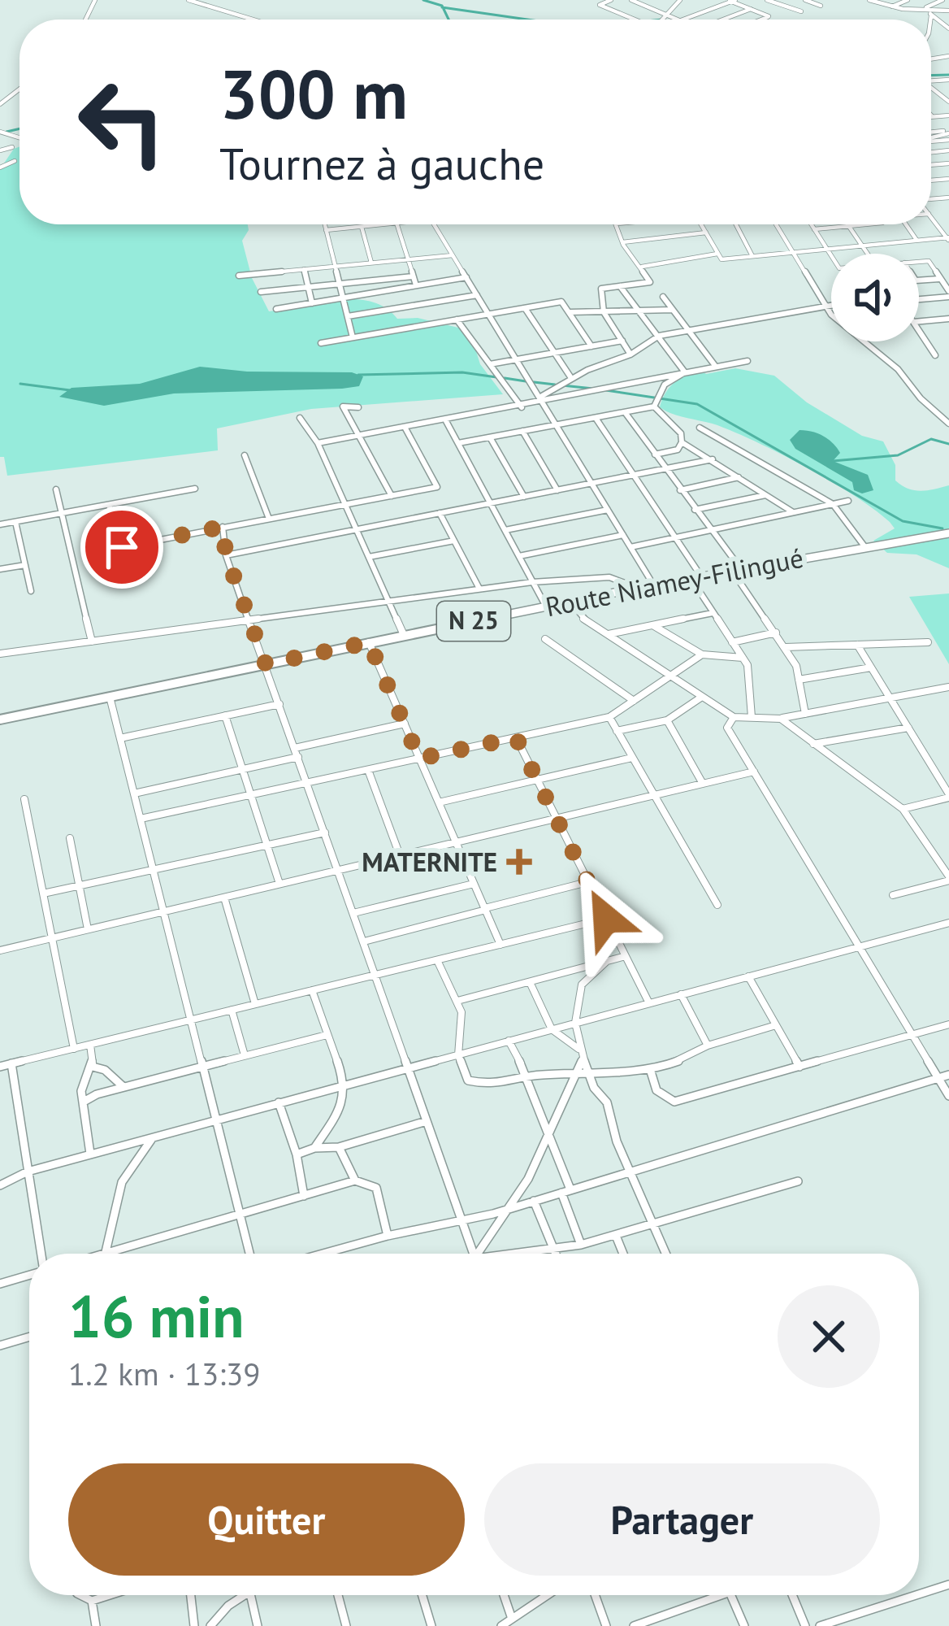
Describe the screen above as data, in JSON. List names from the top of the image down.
{
  "streets": {
    "main road": ["Route Niamey-Filingué", "N 25"]
  },
  "places": {
    "health": ["MATERNITE"]
  },
  "page": {
    "turn": ["300 m", "Tournez à gauche"],
    "heading": ["16 min", "1.2 km · 13:39"],
    "buttons": ["Quitter", "Partager"]
  }
}
